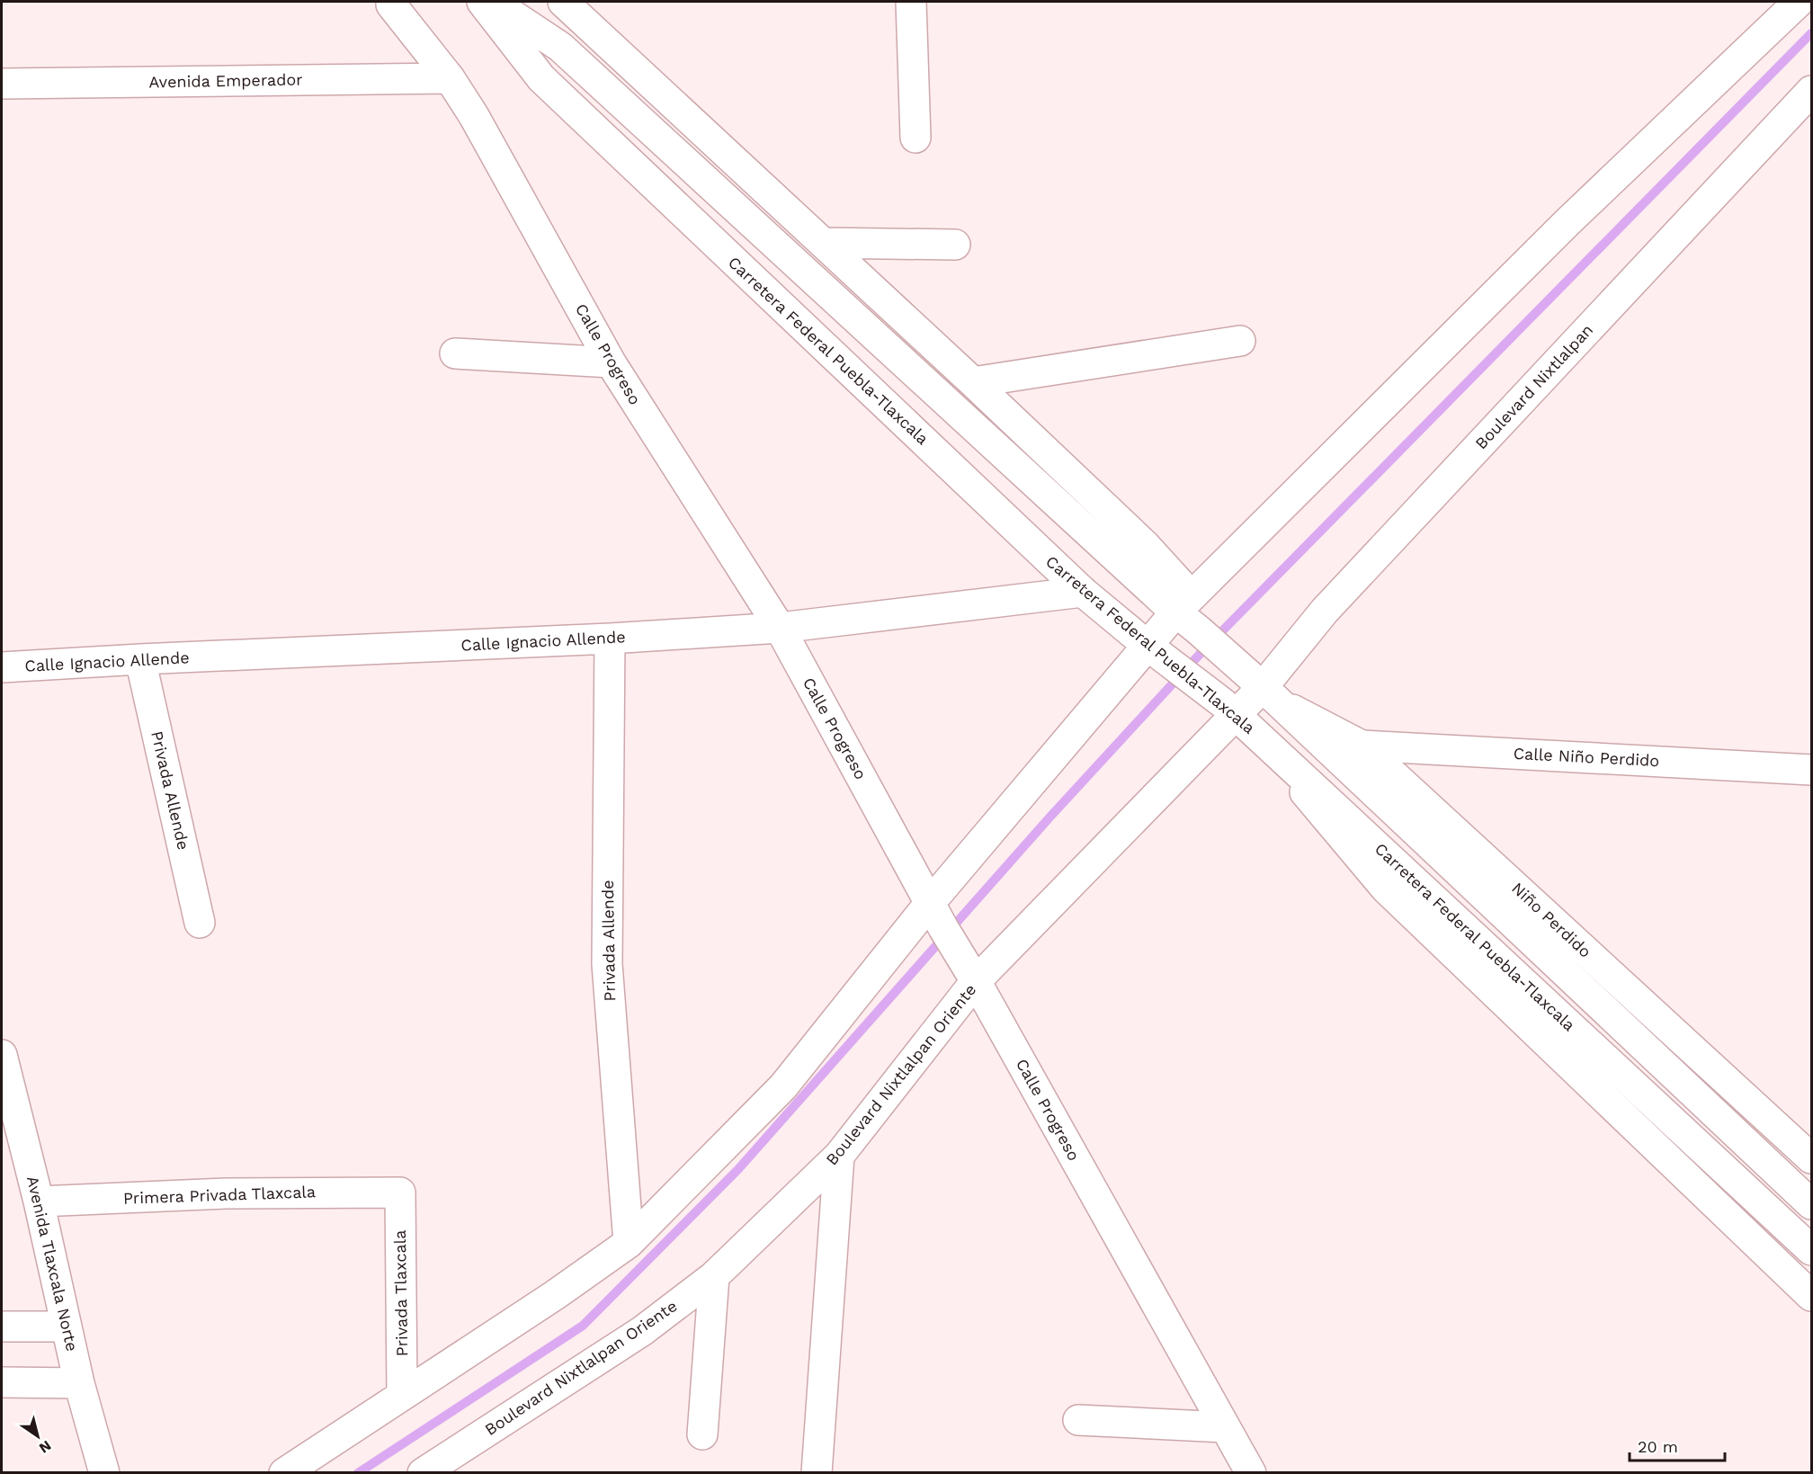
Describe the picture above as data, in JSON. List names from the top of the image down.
{
  "streets": {
    "street": [
      "Avenida Emperador",
      "Carretera Federal Puebla-Tlaxcala",
      "Calle Progreso",
      "Boulevard Nixtlalpan",
      "Calle Ignacio Allende",
      "Calle Niño Perdido",
      "Privada Allende",
      "Niño Perdido",
      "Boulevard Nixtlalpan Oriente",
      "Primera Privada Tlaxcala",
      "Avenida Tlaxcala Norte",
      "Privada Tlaxcala"
    ]
  },
  "crossings": [
    ["Avenida Emperador", "Calle Progreso"],
    ["Carretera Federal Puebla-Tlaxcala", "Calle Ignacio Allende"],
    ["Carretera Federal Puebla-Tlaxcala", "Boulevard Nixtlalpan Oriente"],
    ["Calle Progreso", "Calle Ignacio Allende"],
    ["Calle Progreso", "Boulevard Nixtlalpan Oriente"],
    ["Boulevard Nixtlalpan", "Niño Perdido"],
    ["Boulevard Nixtlalpan", "Boulevard Nixtlalpan Oriente"],
    ["Calle Ignacio Allende", "Privada Allende"],
    ["Calle Niño Perdido", "Niño Perdido"],
    ["Niño Perdido", "Boulevard Nixtlalpan Oriente"],
    ["Primera Privada Tlaxcala", "Avenida Tlaxcala Norte"],
    ["Primera Privada Tlaxcala", "Privada Tlaxcala"]
  ],
  "scale_bar": "20 m",
  "north": "bottom right"
}
